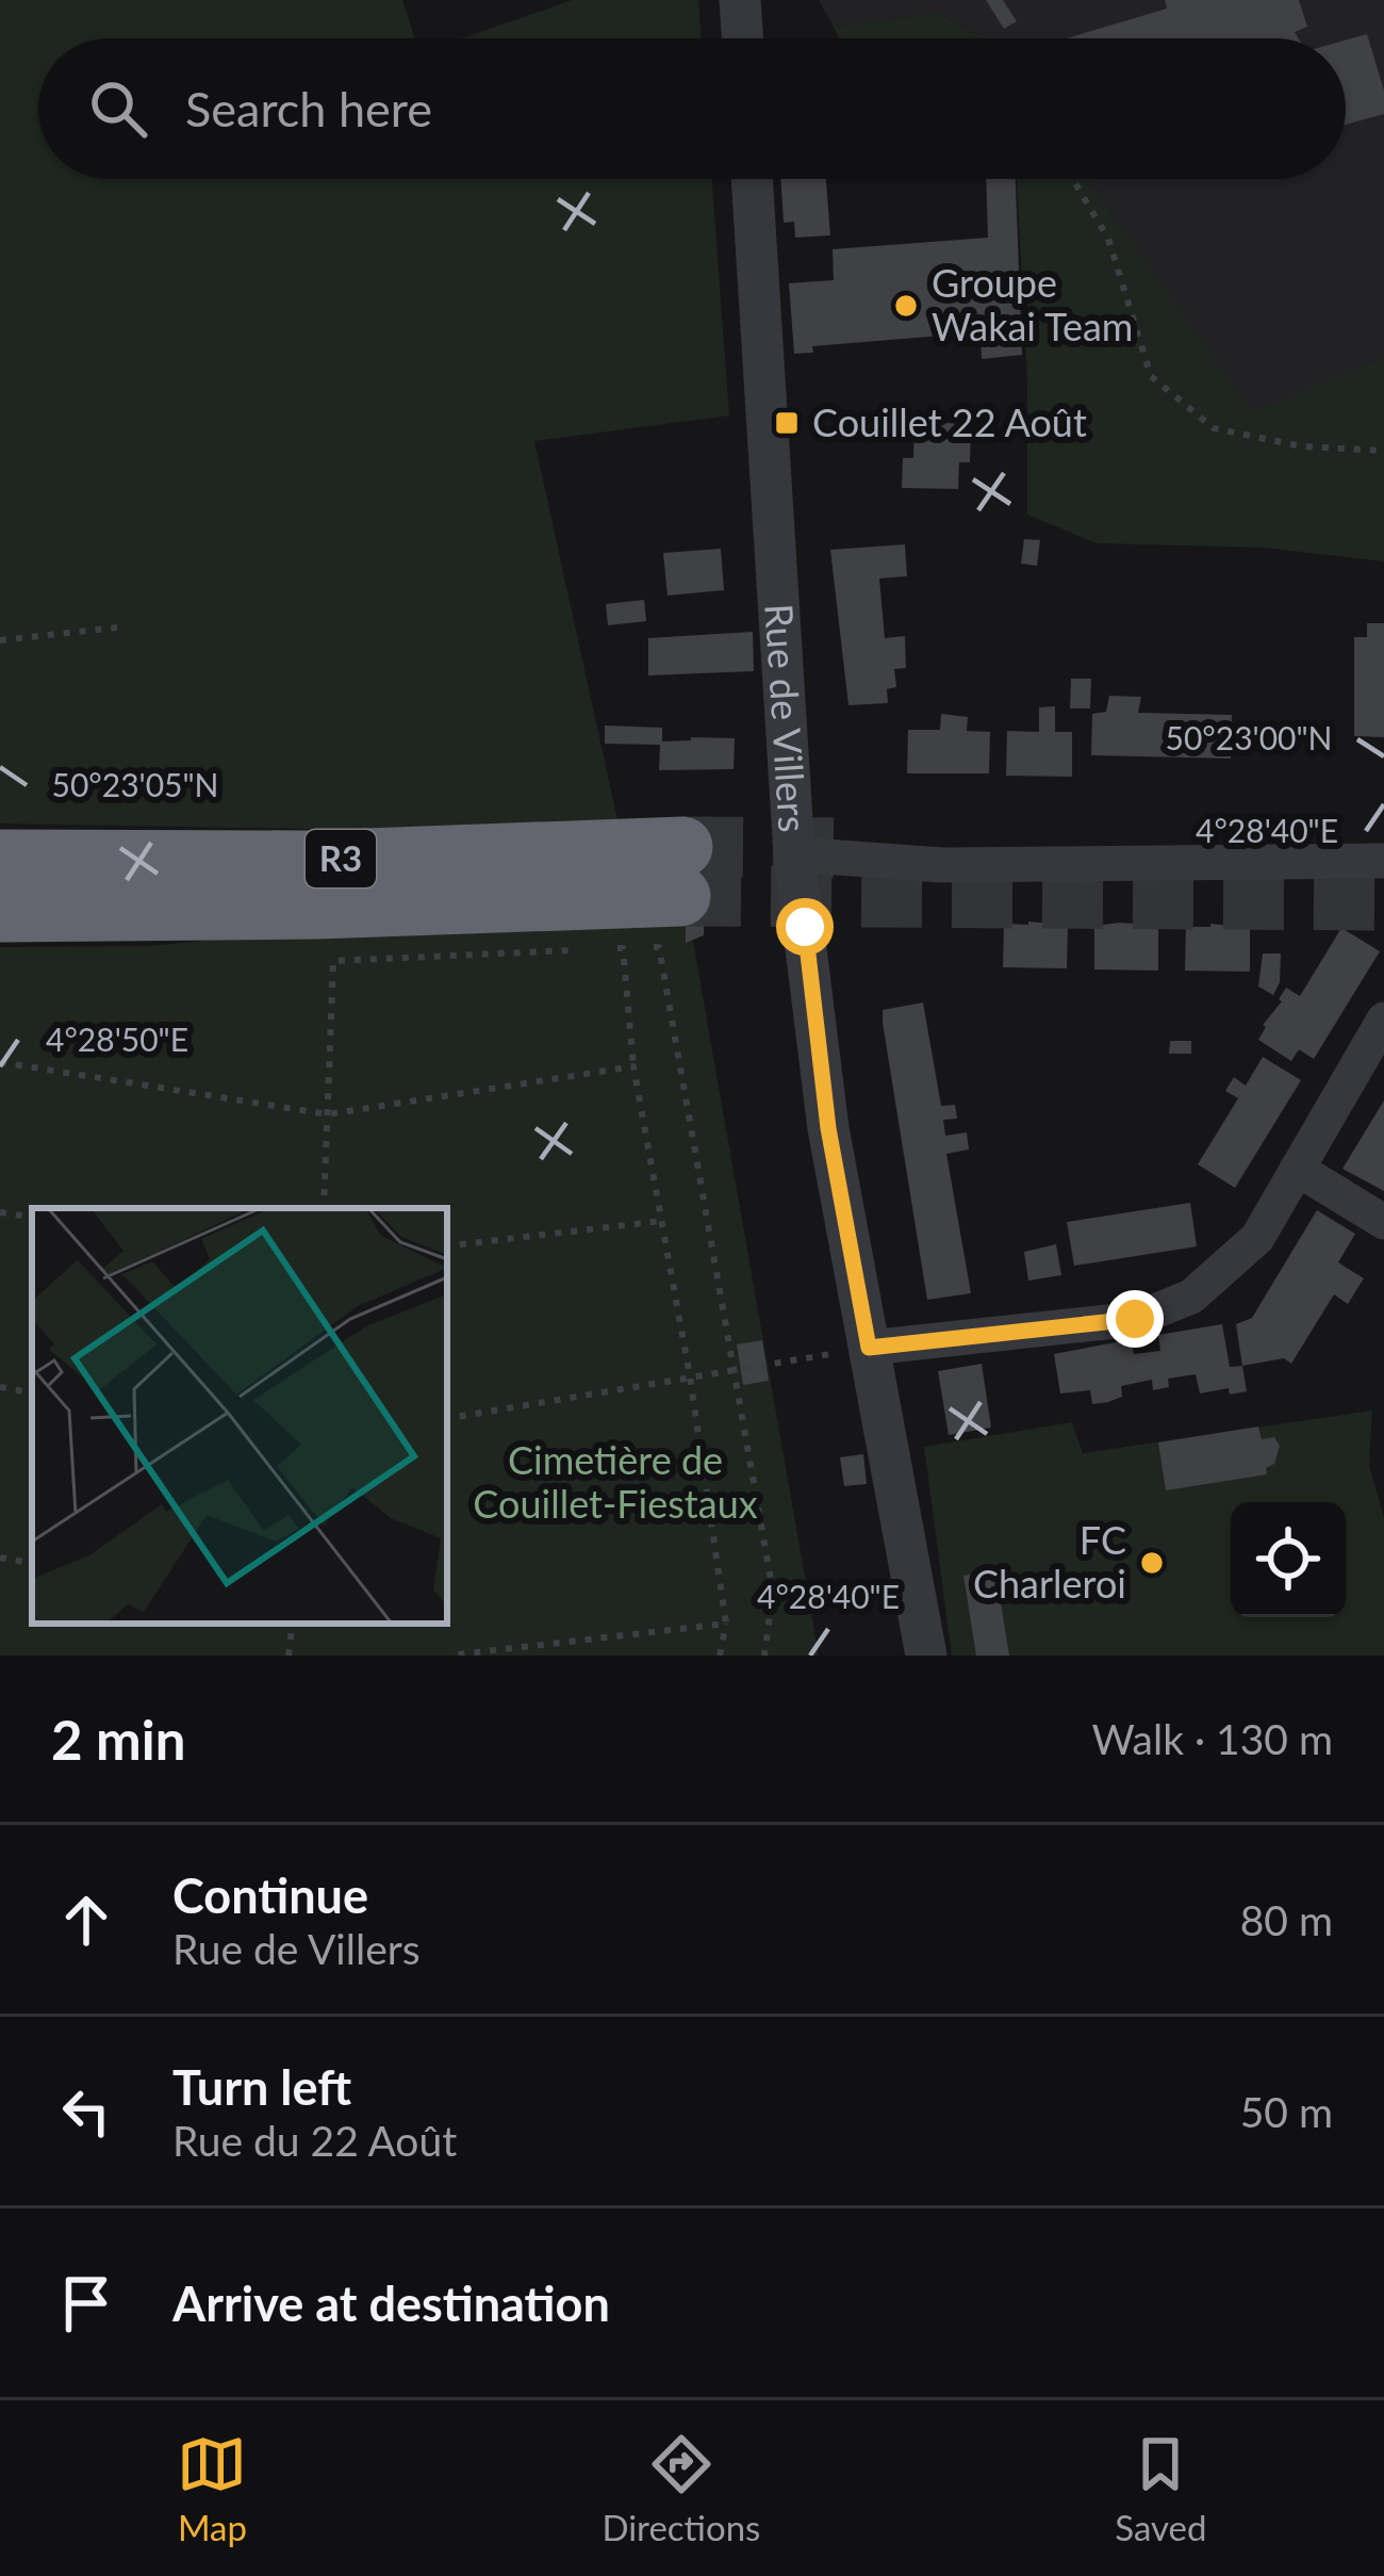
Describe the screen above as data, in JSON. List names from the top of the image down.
{
  "streets": {
    "highway": ["R3"],
    "street": ["Rue de Villers"]
  },
  "parks": ["Cimetière de Couillet-Fiestaux"],
  "places": {
    "other": ["Groupe Wakai Team", "FC Charleroi"],
    "transit": ["Couillet 22 Août"]
  },
  "page": {
    "search": "Search here",
    "heading": ["2 min", "Walk · 130 m"],
    "list": [
      ["Continue", "Rue de Villers", "80 m"],
      ["Turn left", "Rue du 22 Août", "50 m"],
      "Arrive at destination"
    ],
    "nav": ["Map", "Directions", "Saved"]
  },
  "coordinates": [
    "50°23'00\"N",
    "50°23'05\"N",
    "4°28'40\"E",
    "4°28'50\"E"
  ]
}
